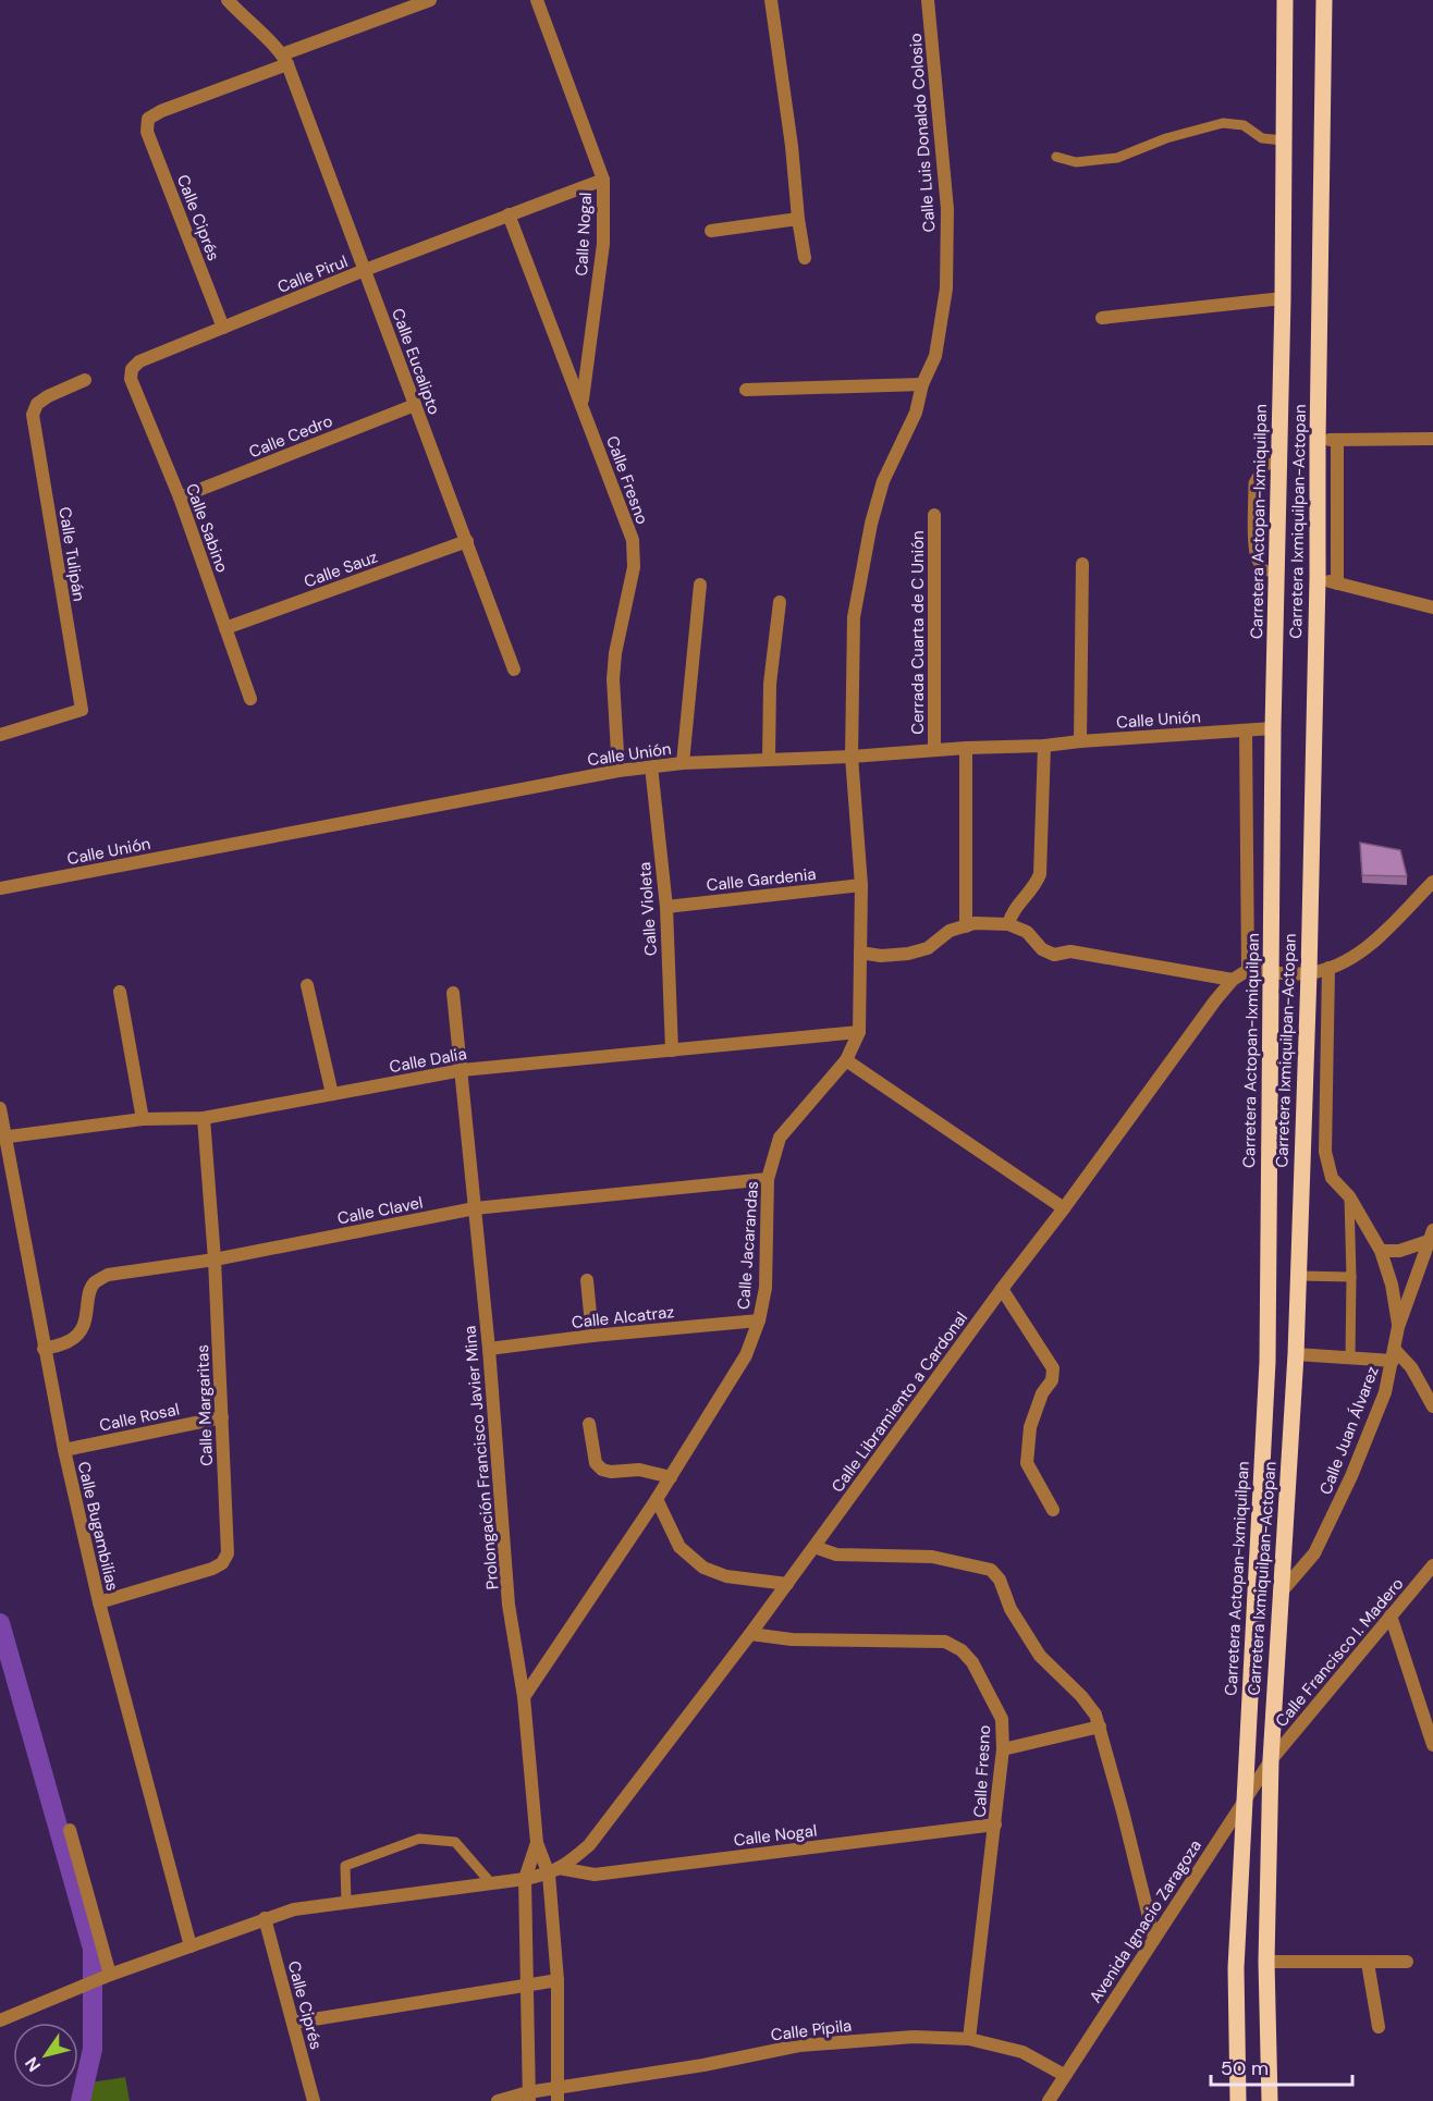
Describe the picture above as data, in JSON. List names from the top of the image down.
{
  "streets": {
    "main road": ["Carretera Actopan-Ixmiquilpan", "Carretera Ixmiquilpan-Actopan"],
    "street": [
      "Calle Luis Donaldo Colosio",
      "Calle Ciprés",
      "Calle Nogal",
      "Calle Pirul",
      "Calle Eucalipto",
      "Calle Cedro",
      "Calle Fresno",
      "Calle Sabino",
      "Calle Tulipán",
      "Calle Sauz",
      "Cerrada Cuarta de C Unión",
      "Calle Unión",
      "Calle Gardenia",
      "Calle Violeta",
      "Calle Dalia",
      "Calle Clavel",
      "Calle Jacarandas",
      "Calle Alcatraz",
      "Calle Libramiento a Cardonal",
      "Calle Margaritas",
      "Calle Rosal",
      "Calle Juan Álvarez",
      "Prolongación Francisco Javier Mina",
      "Calle Bugambilias",
      "Calle Francisco I. Madero",
      "Avenida Ignacio Zaragoza",
      "Calle Pípila"
    ]
  },
  "crossings": [
    ["Calle Luis Donaldo Colosio", "Calle Unión"],
    ["Calle Luis Donaldo Colosio", "Calle Jacarandas"],
    ["Calle Ciprés", "Calle Pirul"],
    ["Calle Ciprés", "Calle Eucalipto"],
    ["Calle Nogal", "Calle Pirul"],
    ["Calle Nogal", "Calle Fresno"],
    ["Calle Nogal", "Calle Libramiento a Cardonal"],
    ["Calle Nogal", "Prolongación Francisco Javier Mina"],
    ["Calle Pirul", "Calle Eucalipto"],
    ["Calle Pirul", "Calle Fresno"],
    ["Calle Pirul", "Calle Sabino"],
    ["Calle Eucalipto", "Calle Cedro"],
    ["Calle Eucalipto", "Calle Sauz"],
    ["Calle Cedro", "Calle Sabino"],
    ["Calle Fresno", "Calle Unión"],
    ["Calle Fresno", "Calle Libramiento a Cardonal"],
    ["Calle Fresno", "Calle Pípila"],
    ["Carretera Actopan-Ixmiquilpan", "Calle Unión"],
    ["Carretera Actopan-Ixmiquilpan", "Avenida Ignacio Zaragoza"],
    ["Carretera Ixmiquilpan-Actopan", "Calle Juan Álvarez"],
    ["Carretera Ixmiquilpan-Actopan", "Calle Francisco I. Madero"],
    ["Carretera Ixmiquilpan-Actopan", "Avenida Ignacio Zaragoza"],
    ["Calle Sabino", "Calle Sauz"],
    ["Cerrada Cuarta de C Unión", "Calle Unión"],
    ["Calle Unión", "Calle Violeta"],
    ["Calle Unión", "Calle Jacarandas"],
    ["Calle Gardenia", "Calle Violeta"],
    ["Calle Gardenia", "Calle Jacarandas"],
    ["Calle Violeta", "Calle Dalia"],
    ["Calle Dalia", "Calle Jacarandas"],
    ["Calle Dalia", "Calle Margaritas"],
    ["Calle Dalia", "Prolongación Francisco Javier Mina"],
    ["Calle Dalia", "Calle Bugambilias"],
    ["Calle Clavel", "Calle Jacarandas"],
    ["Calle Clavel", "Calle Margaritas"],
    ["Calle Clavel", "Prolongación Francisco Javier Mina"],
    ["Calle Clavel", "Calle Bugambilias"],
    ["Calle Jacarandas", "Calle Alcatraz"],
    ["Calle Jacarandas", "Prolongación Francisco Javier Mina"],
    ["Calle Alcatraz", "Prolongación Francisco Javier Mina"],
    ["Calle Libramiento a Cardonal", "Prolongación Francisco Javier Mina"],
    ["Calle Margaritas", "Calle Rosal"],
    ["Calle Margaritas", "Calle Bugambilias"],
    ["Calle Rosal", "Calle Bugambilias"],
    ["Prolongación Francisco Javier Mina", "Calle Pípila"],
    ["Calle Francisco I. Madero", "Avenida Ignacio Zaragoza"],
    ["Avenida Ignacio Zaragoza", "Calle Pípila"]
  ],
  "scale_bar": "50 m",
  "north": "bottom left"
}
